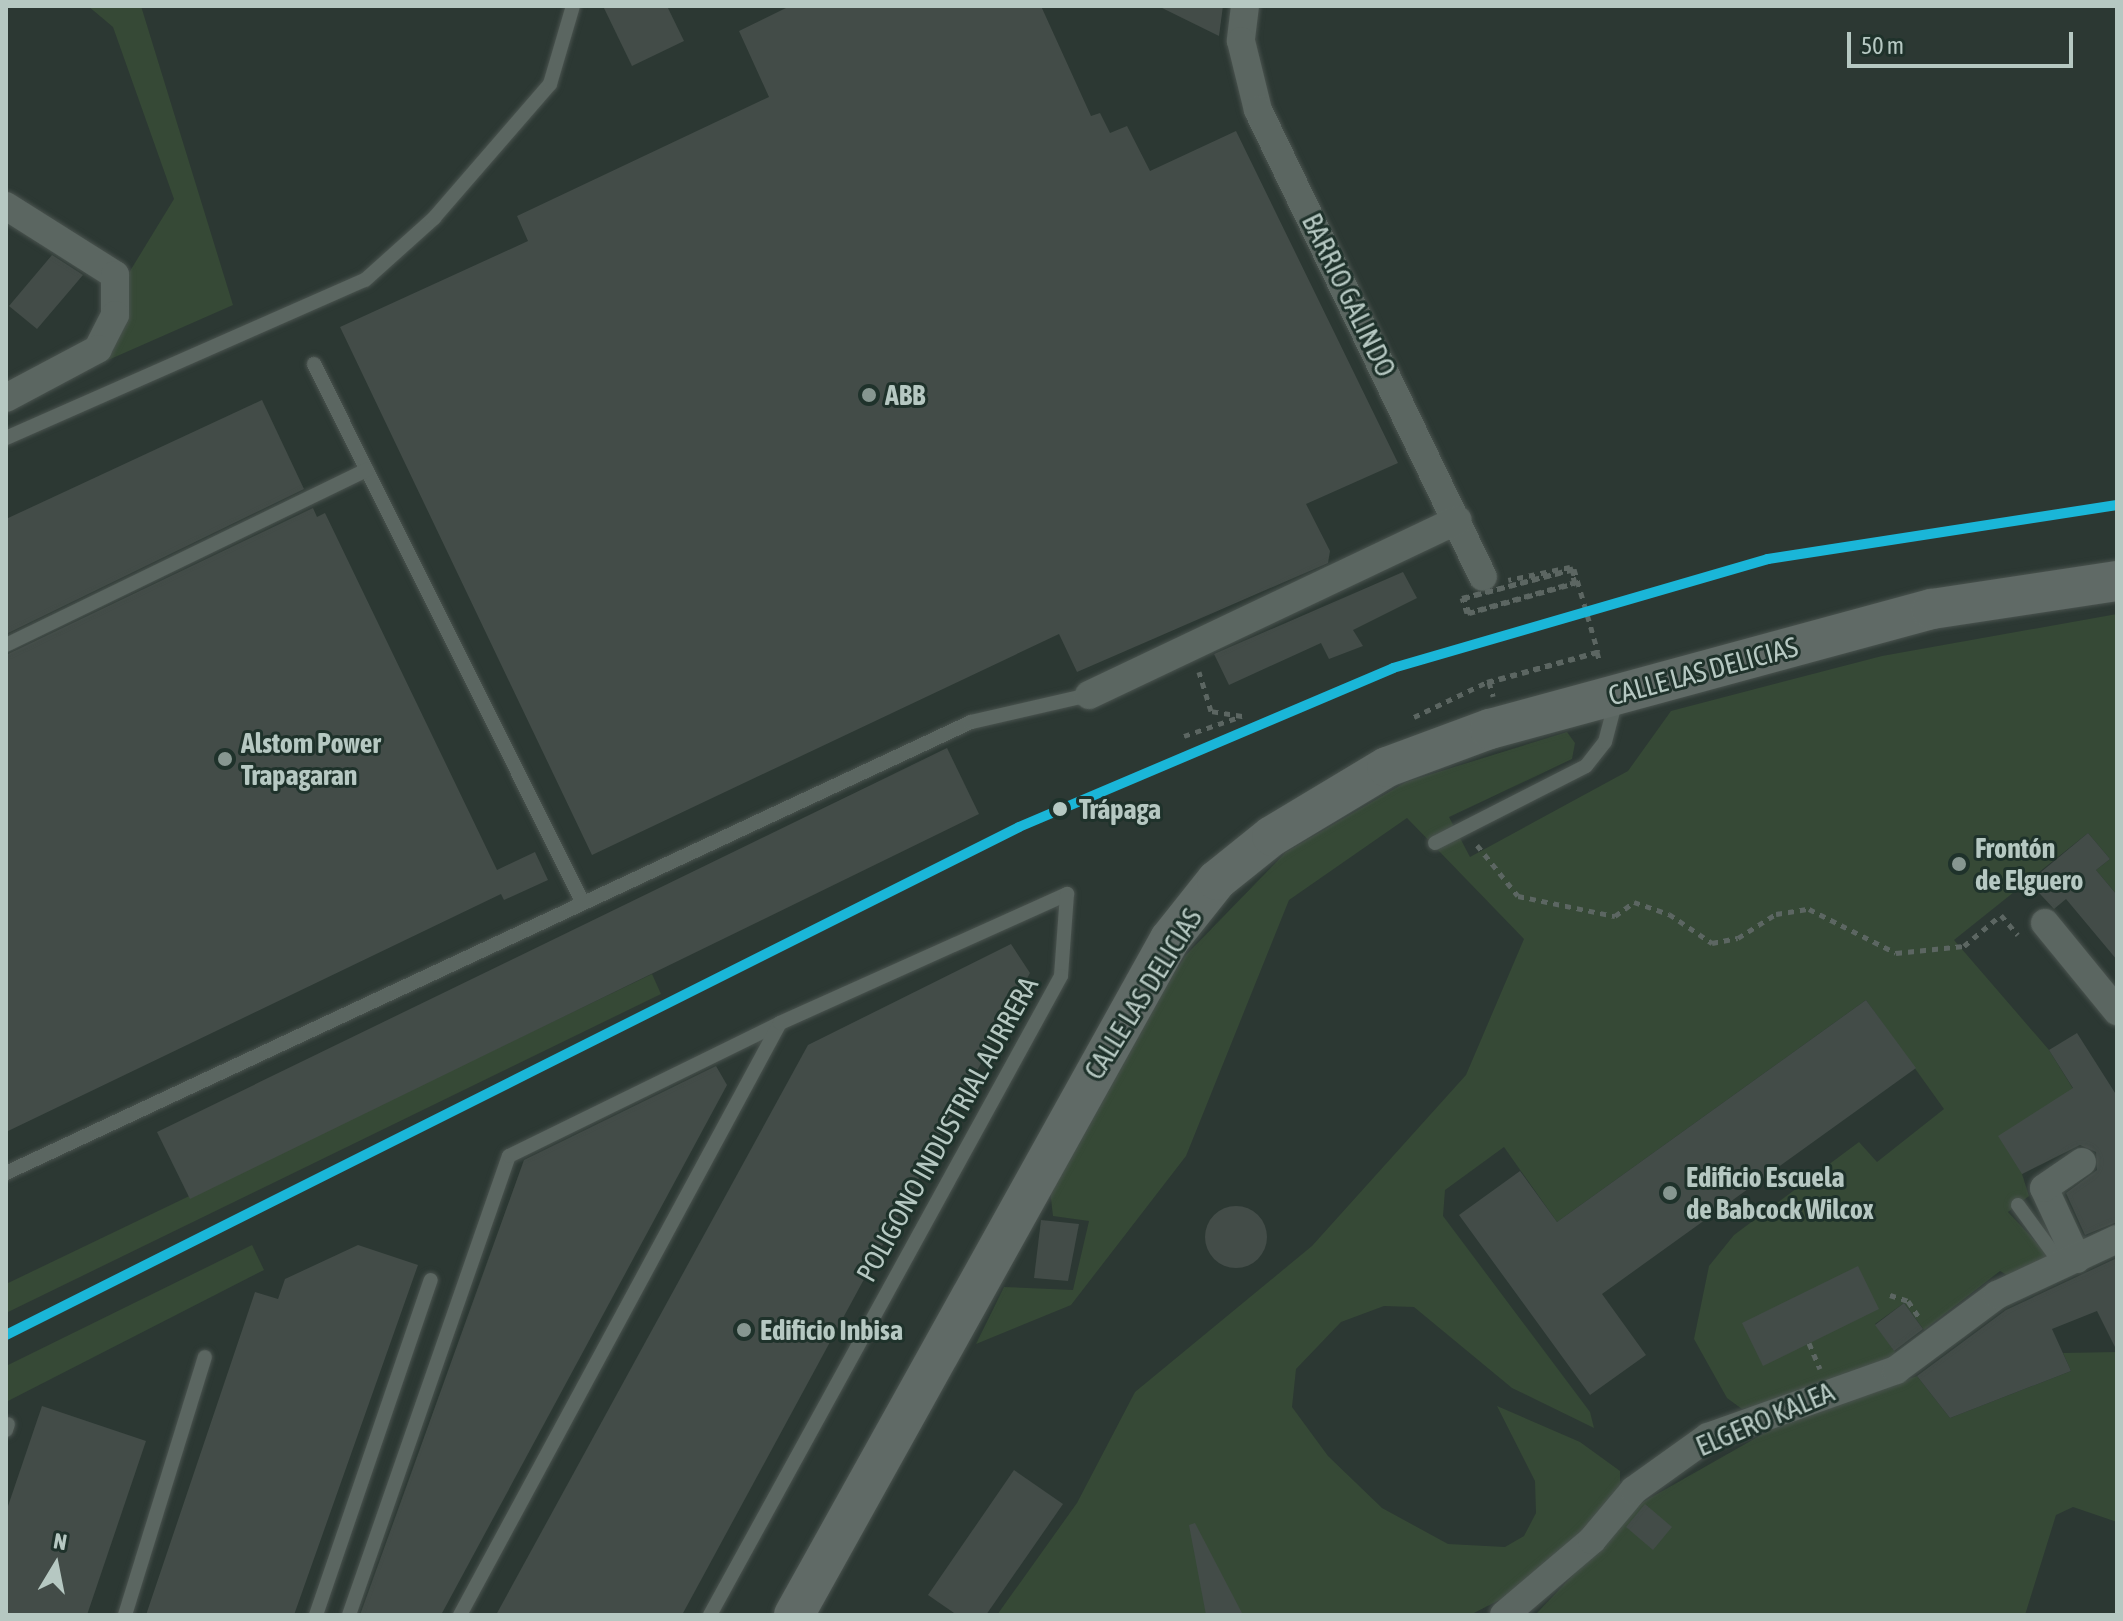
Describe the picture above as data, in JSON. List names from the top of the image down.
{
  "streets": {
    "street": ["BARRIO GALINDO", "CALLE LAS DELICIAS", "ELGERO KALEA"],
    "lane": ["POLIGONO INDUSTRIAL AURRERA"]
  },
  "places": [
    "ABB",
    "Alstom Power Trapagaran",
    "Trápaga",
    "Frontón de Elguero",
    "Edificio Escuela de Babcock Wilcox",
    "Edificio Inbisa"
  ],
  "scale_bar": "50 m",
  "north": "top"
}
